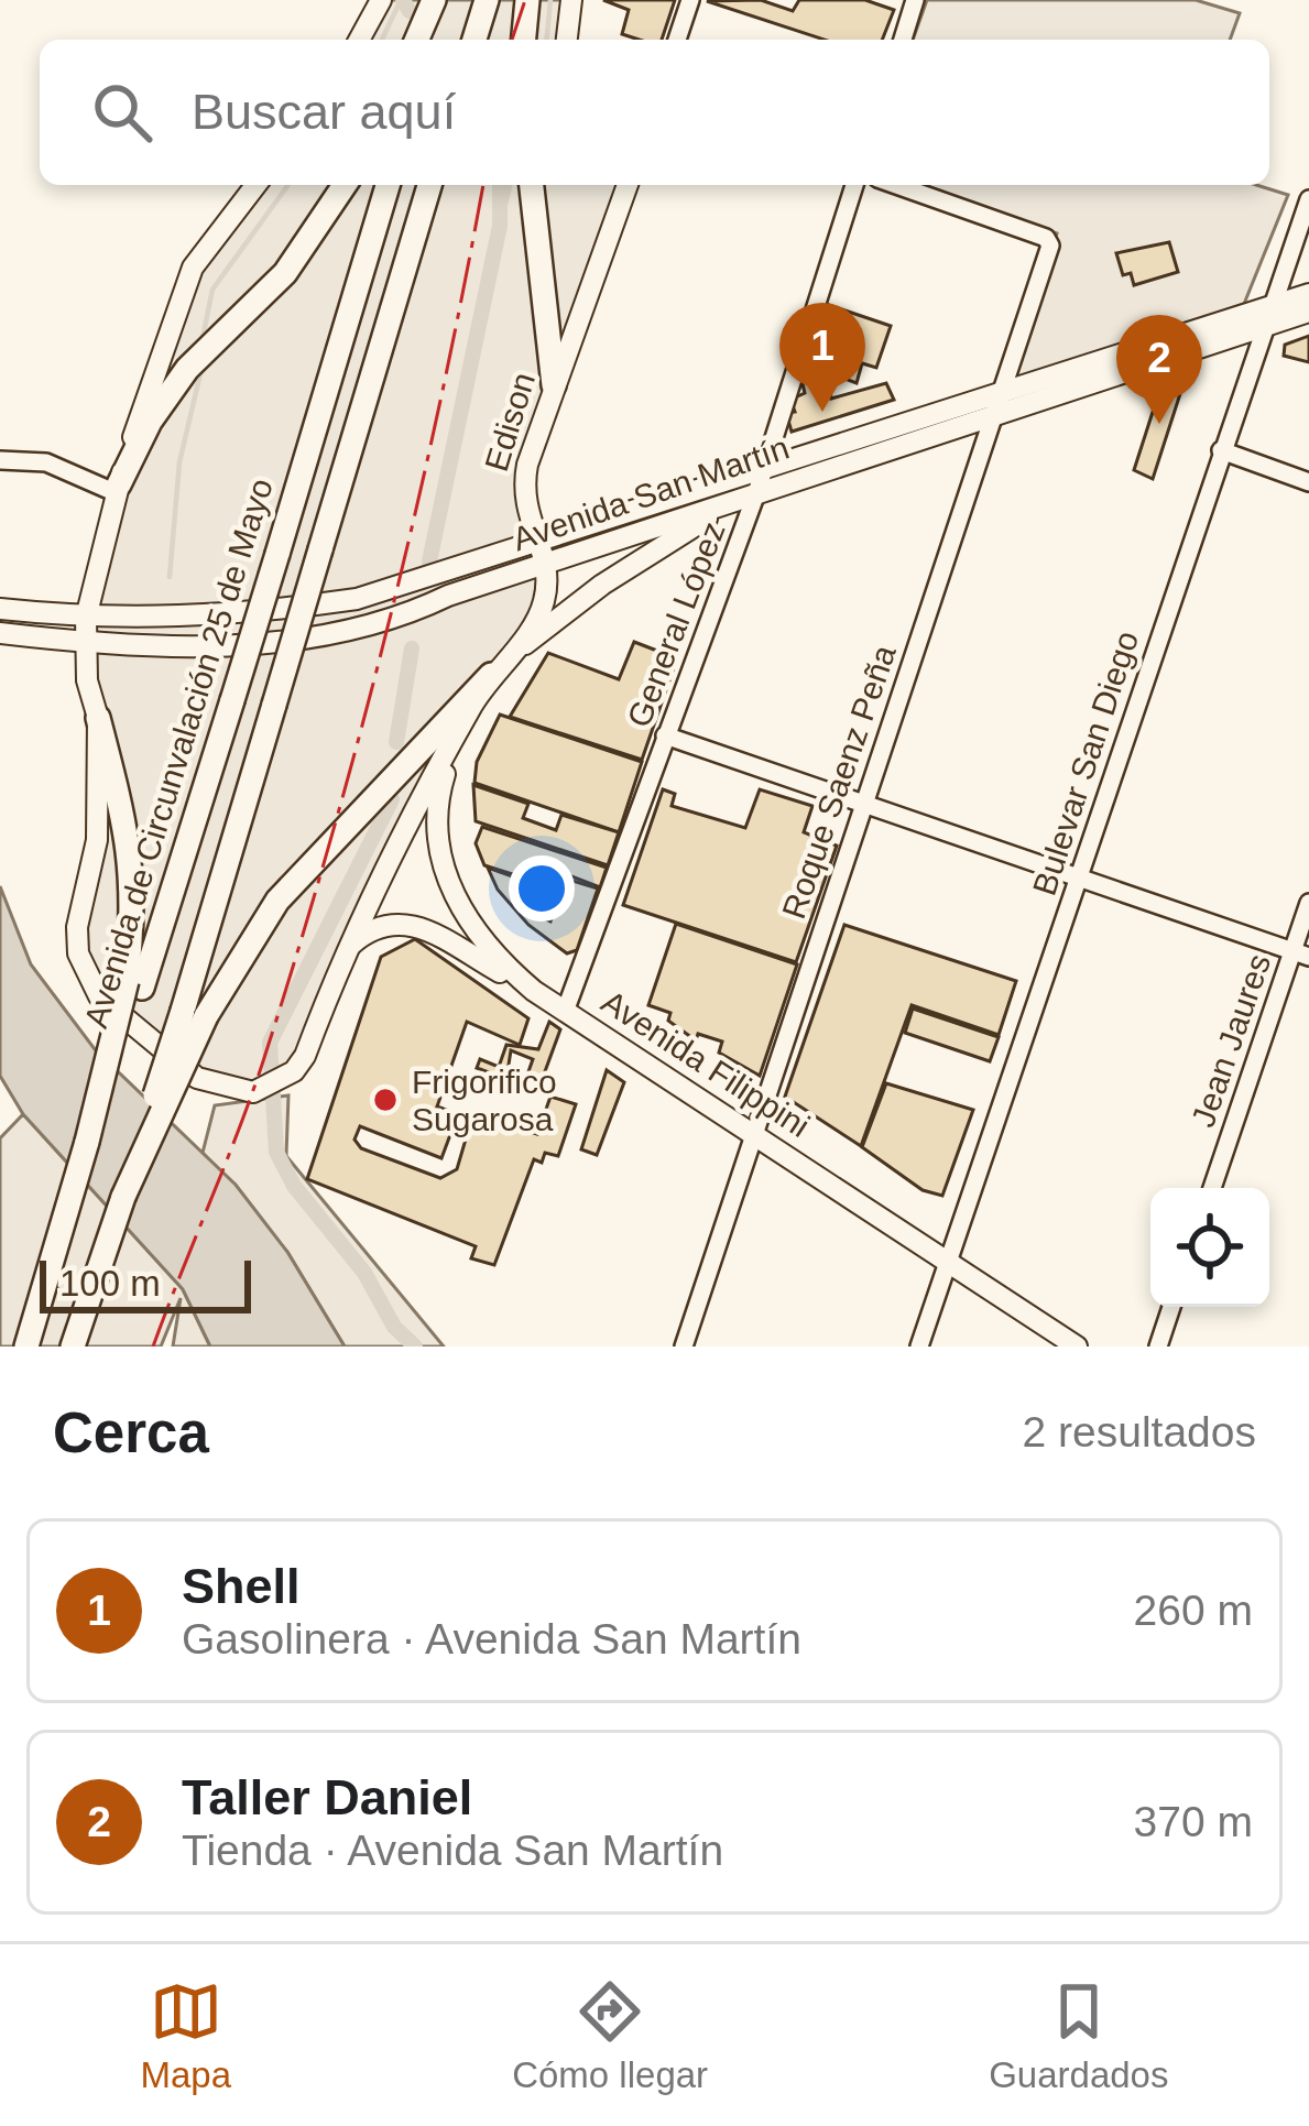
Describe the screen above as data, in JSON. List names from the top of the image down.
{
  "streets": {
    "highway": ["Avenida de Circunvalación 25 de Mayo"],
    "main road": ["Edison", "Avenida San Martín", "Avenida Filippini"],
    "street": [
      "General López",
      "Bulevar San Diego",
      "Roque Saenz Peña",
      "Jean Jaures"
    ]
  },
  "crossings": [
    ["Edison", "Avenida San Martín"],
    ["Avenida San Martín", "General López"],
    ["Avenida San Martín", "Bulevar San Diego"],
    ["Avenida San Martín", "Roque Saenz Peña"],
    ["General López", "Avenida Filippini"],
    ["Bulevar San Diego", "Avenida Filippini"],
    ["Roque Saenz Peña", "Avenida Filippini"]
  ],
  "places": ["Frigorifico Sugarosa"],
  "scale_bar": "100 m",
  "page": {
    "search": "Buscar aquí",
    "pins": ["1", "2"],
    "scale": "100 m",
    "heading": ["Cerca", "2 resultados"],
    "list": [
      {
        "mark": "1",
        "name": "Shell",
        "note": "Gasolinera · Avenida San Martín",
        "value": "260 m"
      },
      {
        "mark": "2",
        "name": "Taller Daniel",
        "note": "Tienda · Avenida San Martín",
        "value": "370 m"
      }
    ],
    "nav": ["Mapa", "Cómo llegar", "Guardados"]
  }
}
